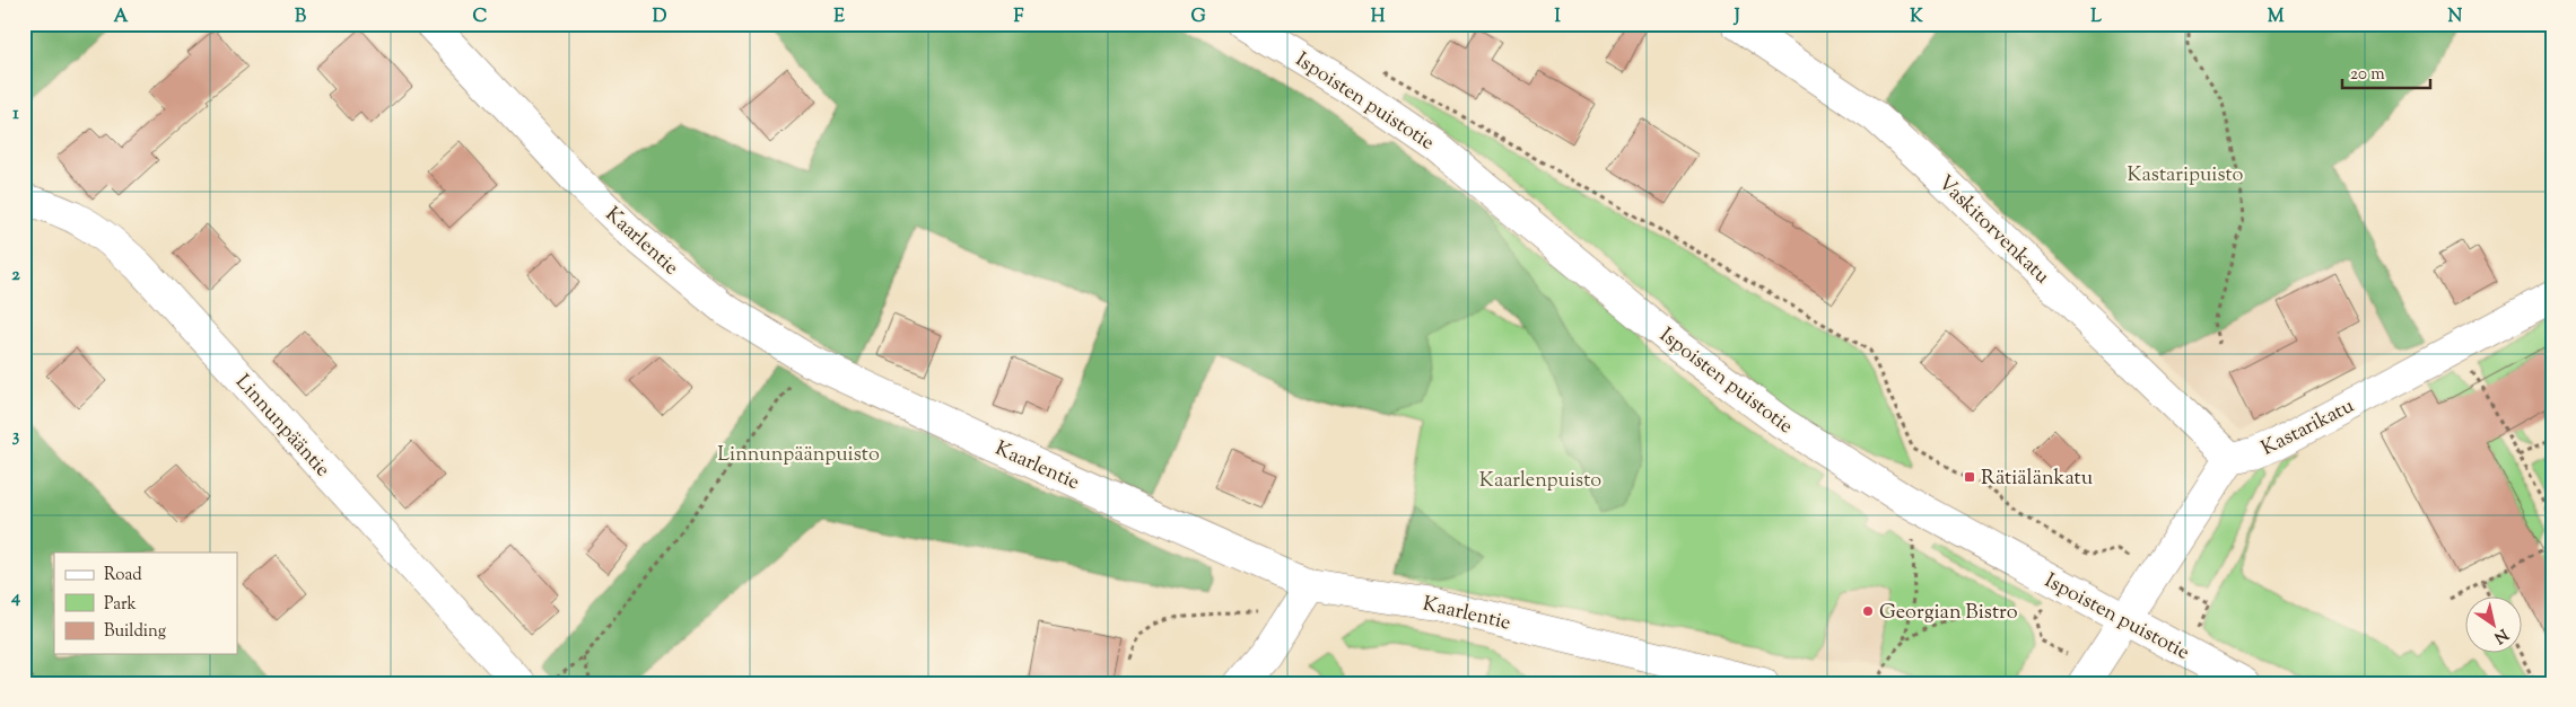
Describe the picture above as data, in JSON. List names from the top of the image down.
{
  "streets": {
    "street": [
      "Ispoisten puistotie",
      "Vaskitorvenkatu",
      "Kaarlentie",
      "Linnunpääntie",
      "Kastarikatu"
    ]
  },
  "crossings": [
    ["Vaskitorvenkatu", "Kastarikatu"]
  ],
  "parks": ["Kastaripuisto", "Linnunpäänpuisto", "Kaarlenpuisto"],
  "places": {
    "transit": ["Rätiälänkatu"],
    "other": ["Georgian Bistro"]
  },
  "legend": ["Road", "Park", "Building"],
  "scale_bar": "20 m",
  "north": "bottom right",
  "grid": {
    "columns": [
      "A",
      "B",
      "C",
      "D",
      "E",
      "F",
      "G",
      "H",
      "I",
      "J",
      "K",
      "L",
      "M",
      "N"
    ],
    "rows": [
      "1",
      "2",
      "3",
      "4"
    ]
  }
}
